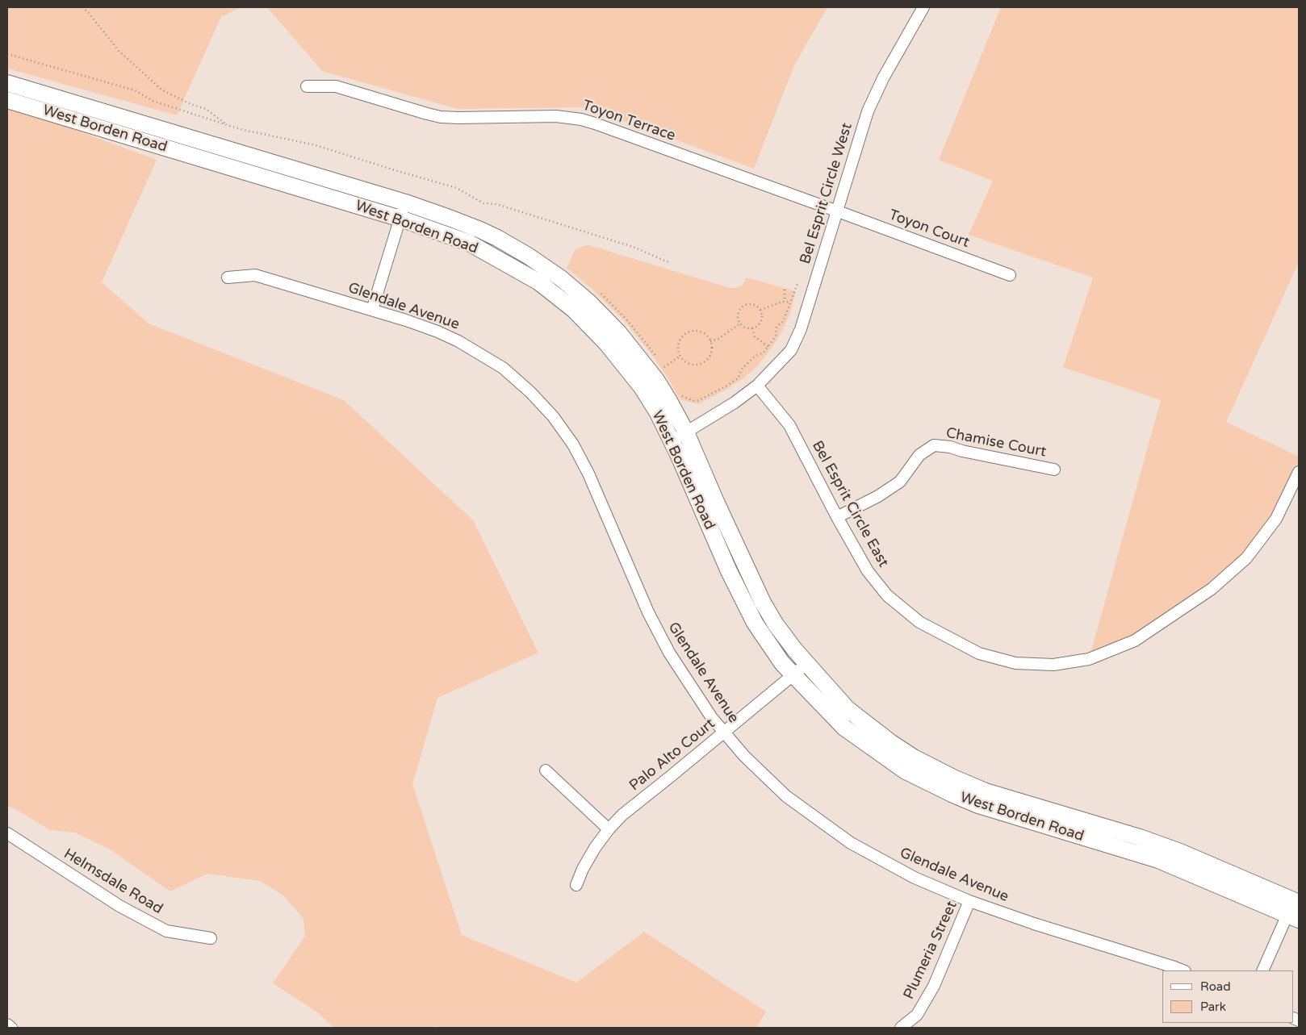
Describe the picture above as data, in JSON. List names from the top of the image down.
{
  "streets": {
    "main road": ["West Borden Road"],
    "street": [
      "Toyon Terrace",
      "Bel Esprit Circle West",
      "Toyon Court",
      "Glendale Avenue",
      "Chamise Court",
      "Bel Esprit Circle East",
      "Palo Alto Court",
      "Helmsdale Road",
      "Plumeria Street"
    ]
  },
  "crossings": [
    ["Toyon Terrace", "Bel Esprit Circle West"],
    ["Toyon Terrace", "Toyon Court"],
    ["West Borden Road", "Bel Esprit Circle West"],
    ["West Borden Road", "Palo Alto Court"],
    ["Bel Esprit Circle West", "Toyon Court"],
    ["Bel Esprit Circle West", "Bel Esprit Circle East"],
    ["Glendale Avenue", "Palo Alto Court"],
    ["Glendale Avenue", "Plumeria Street"],
    ["Chamise Court", "Bel Esprit Circle East"]
  ],
  "legend": ["Road", "Park"]
}
